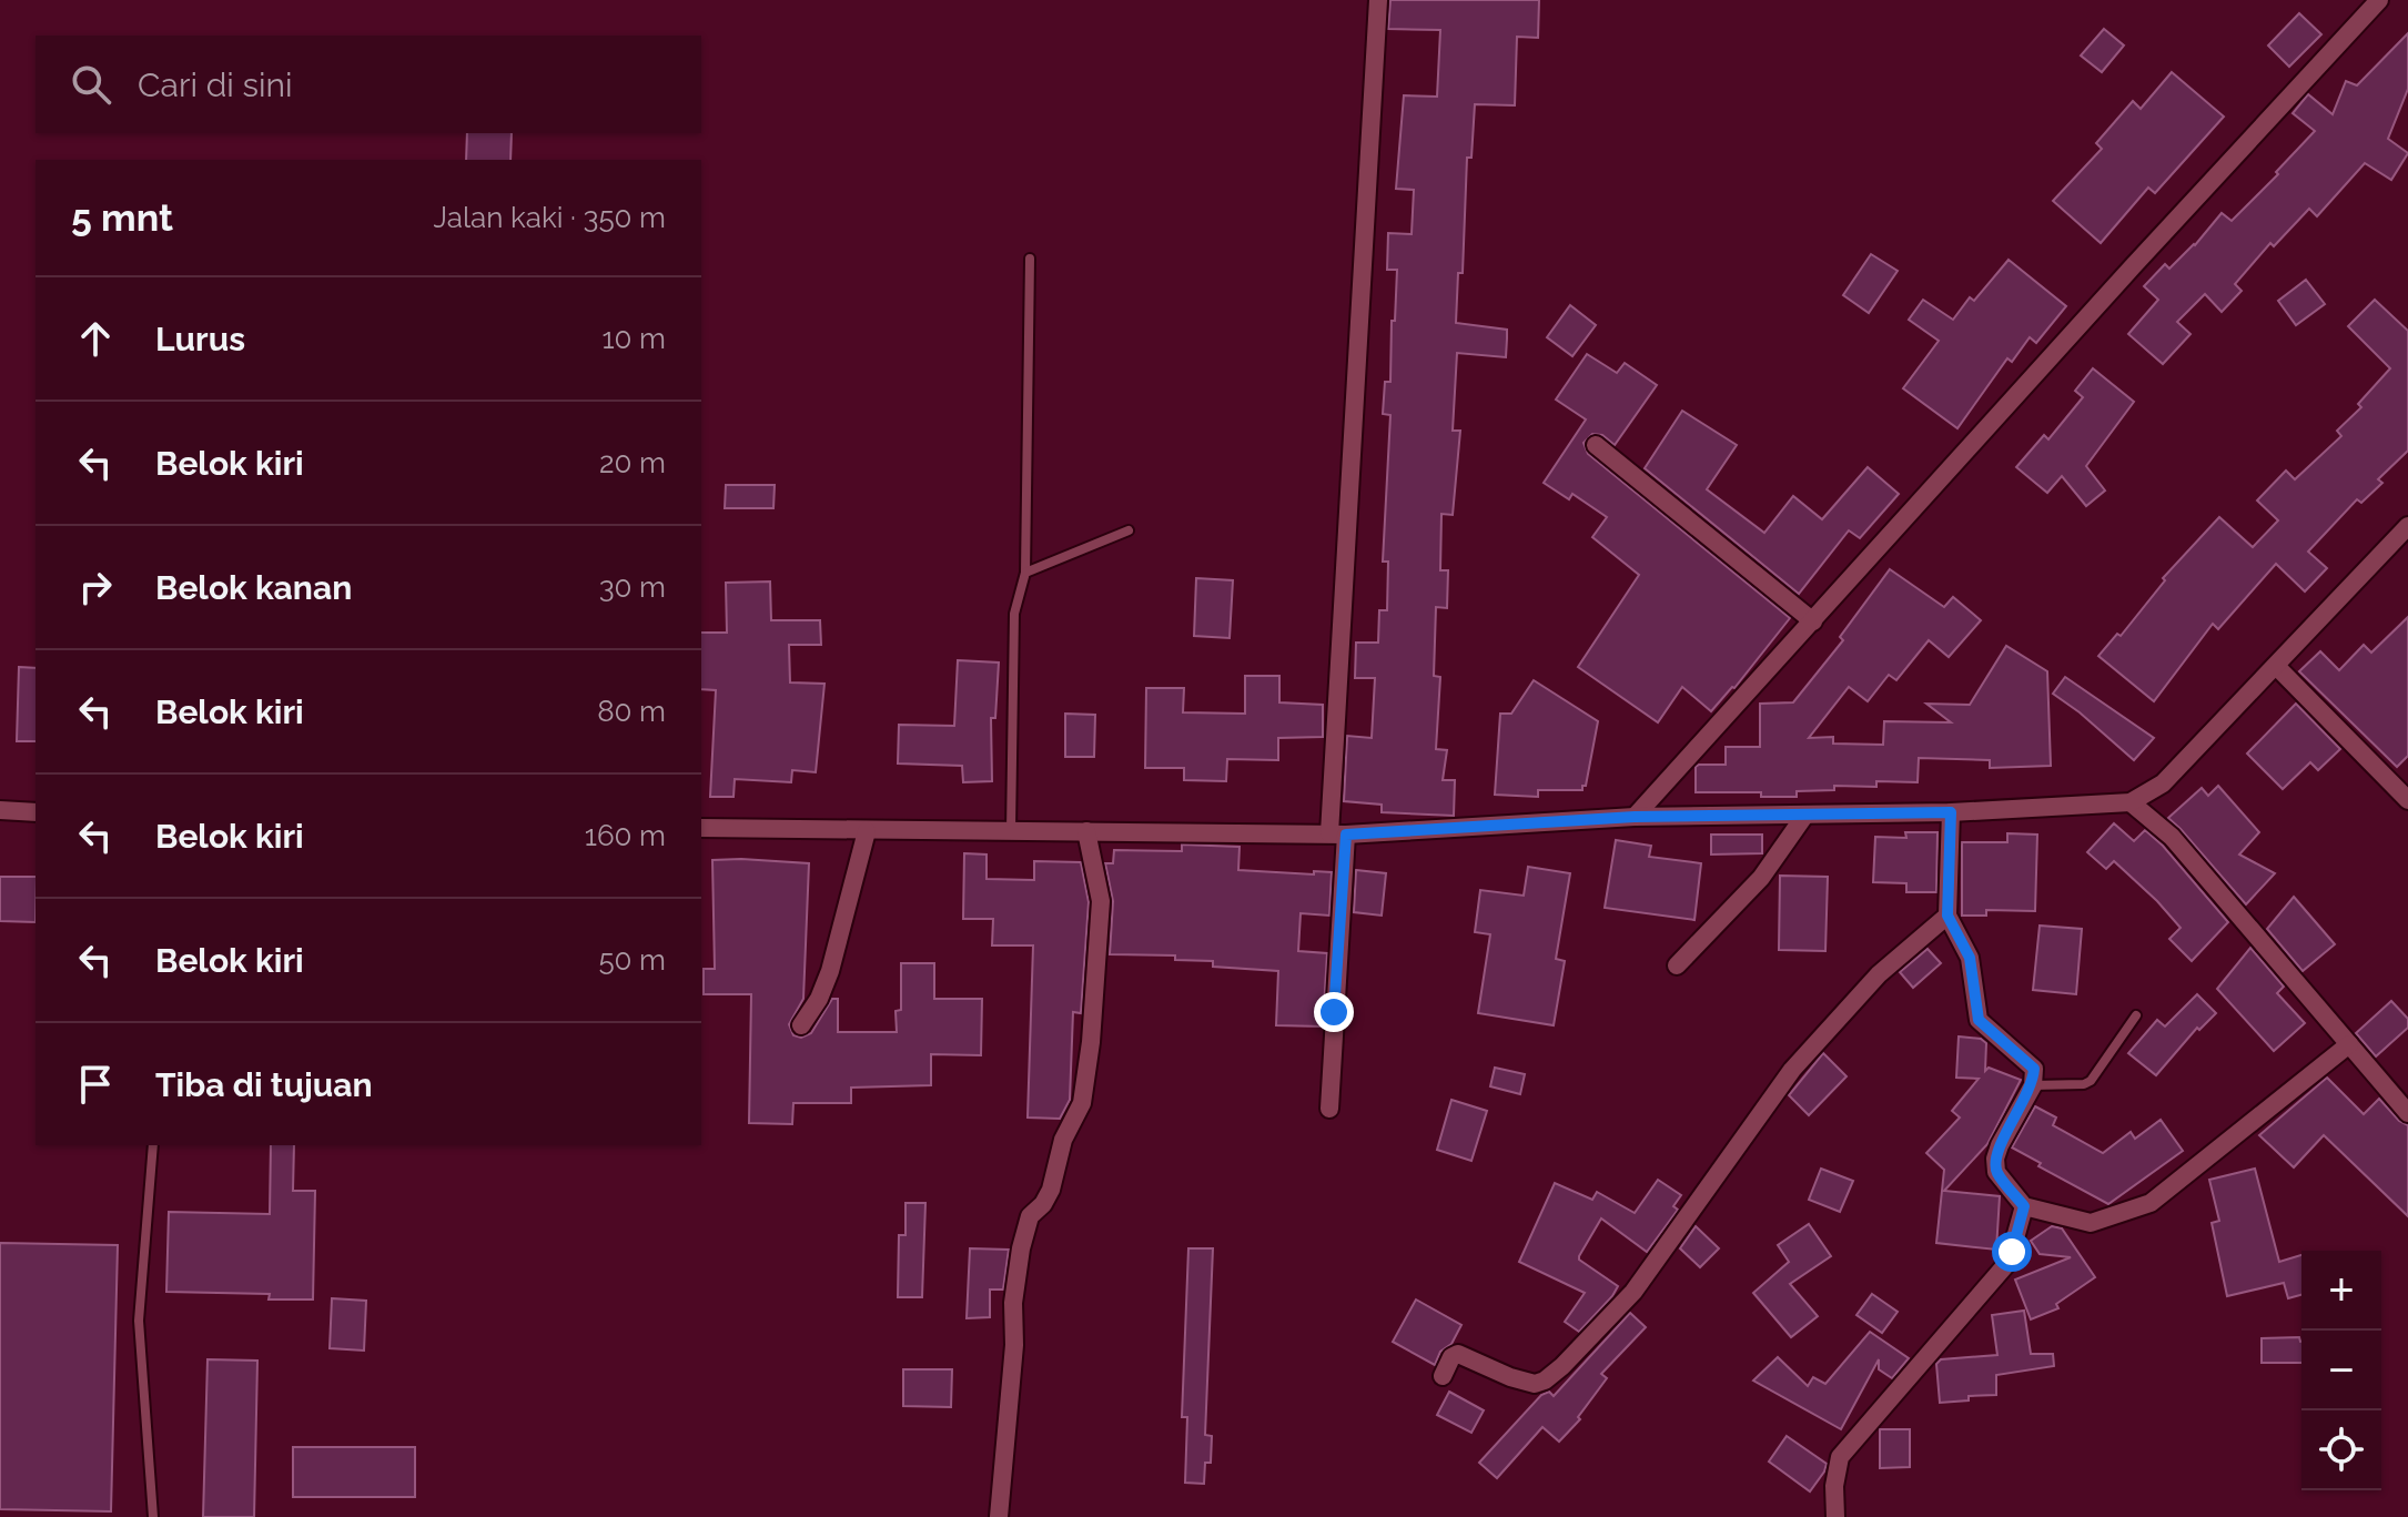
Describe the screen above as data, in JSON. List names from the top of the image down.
{
  "page": {
    "search": "Cari di sini",
    "heading": ["5 mnt", "Jalan kaki · 350 m"],
    "list": [
      ["Lurus", "10 m"],
      ["Belok kiri", "20 m"],
      ["Belok kanan", "30 m"],
      ["Belok kiri", "80 m"],
      ["Belok kiri", "160 m"],
      ["Belok kiri", "50 m"],
      "Tiba di tujuan"
    ],
    "map_buttons": ["+", "−"]
  }
}
